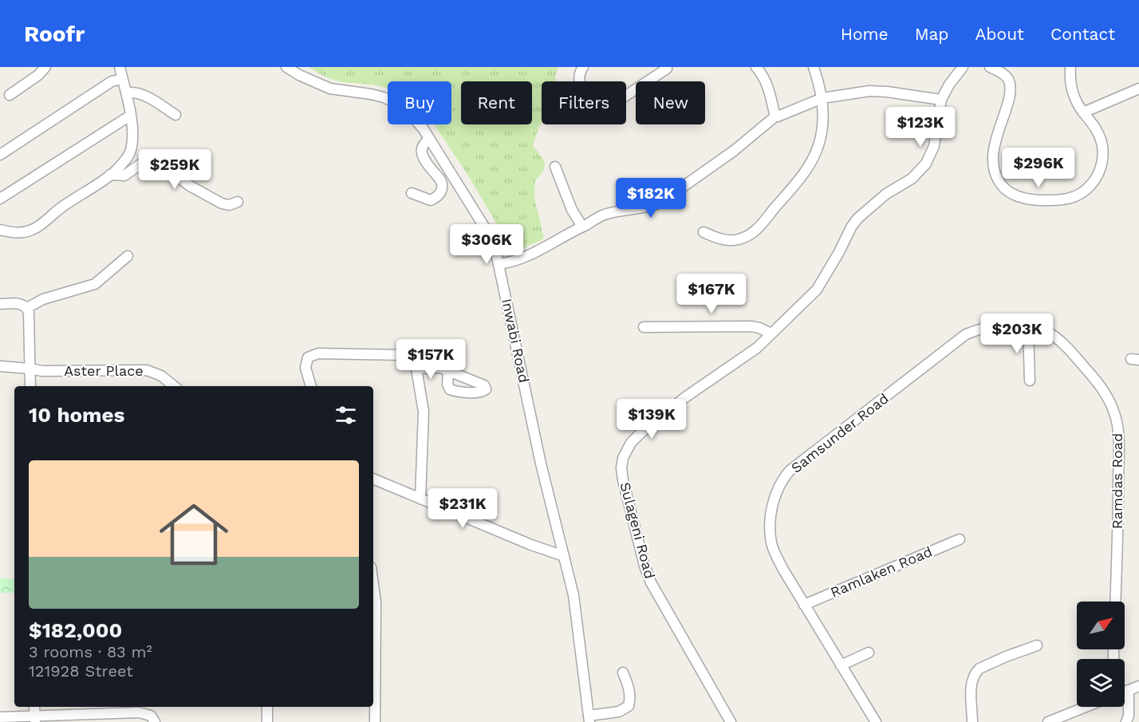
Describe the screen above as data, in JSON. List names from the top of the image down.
{
  "streets": {
    "street": [
      "Inwabi Road",
      "Aster Place",
      "Samsunder Road",
      "Ramdas Road",
      "Sulageni Road",
      "Ramlaken Road"
    ]
  },
  "crossings": [
    ["Samsunder Road", "Ramdas Road"],
    ["Samsunder Road", "Ramlaken Road"]
  ],
  "north": "top right",
  "page": {
    "header": "Roofr",
    "nav": [
      "Home",
      "Map",
      "About",
      "Contact"
    ],
    "chip": [
      "Buy",
      "Rent",
      "Filters",
      "New"
    ],
    "price": [
      "$123K",
      "$296K",
      "$259K",
      "$182K",
      "$306K",
      "$167K",
      "$203K",
      "$157K",
      "$139K",
      "$231K"
    ],
    "heading": "10 homes",
    "list": [
      {
        "name": "$182,000",
        "note": "3 rooms · 83 m² · 121928 Street"
      }
    ]
  }
}
